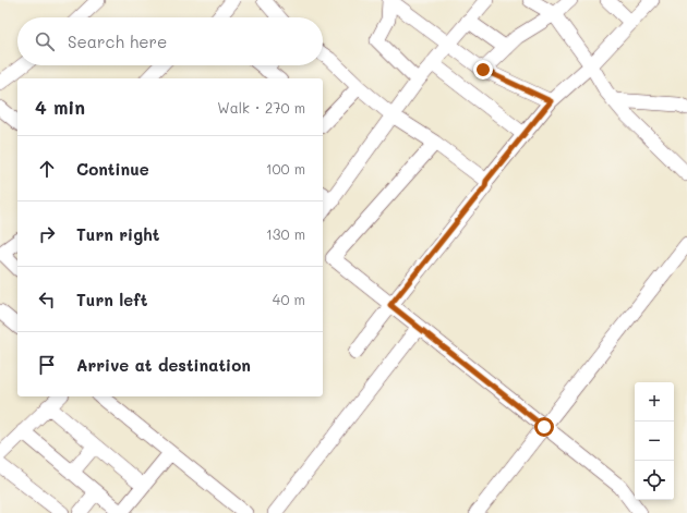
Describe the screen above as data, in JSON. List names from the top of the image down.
{
  "page": {
    "search": "Search here",
    "heading": ["4 min", "Walk · 270 m"],
    "list": [
      ["Continue", "100 m"],
      ["Turn right", "130 m"],
      ["Turn left", "40 m"],
      "Arrive at destination"
    ],
    "map_buttons": ["+", "−"]
  }
}
